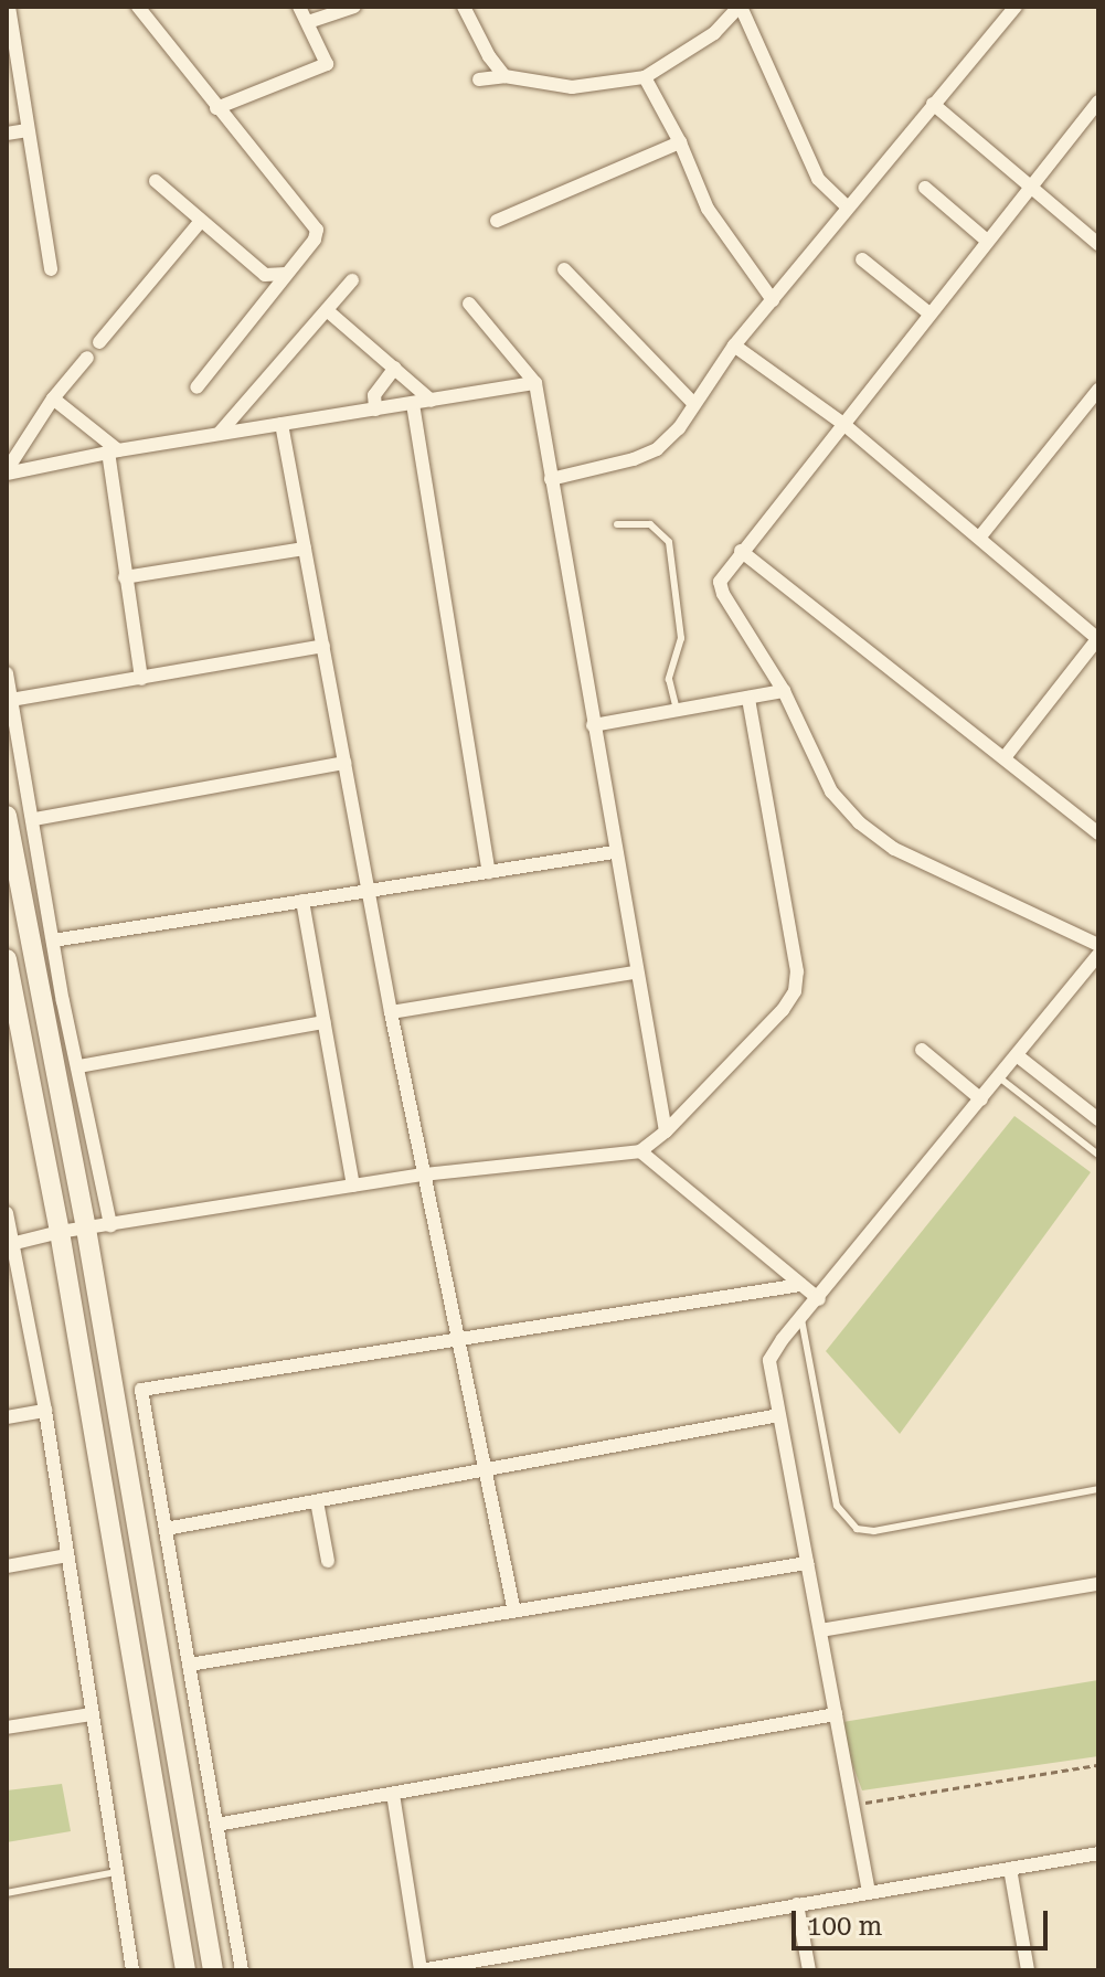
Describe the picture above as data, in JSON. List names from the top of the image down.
{
  "scale_bar": "100 m"
}
